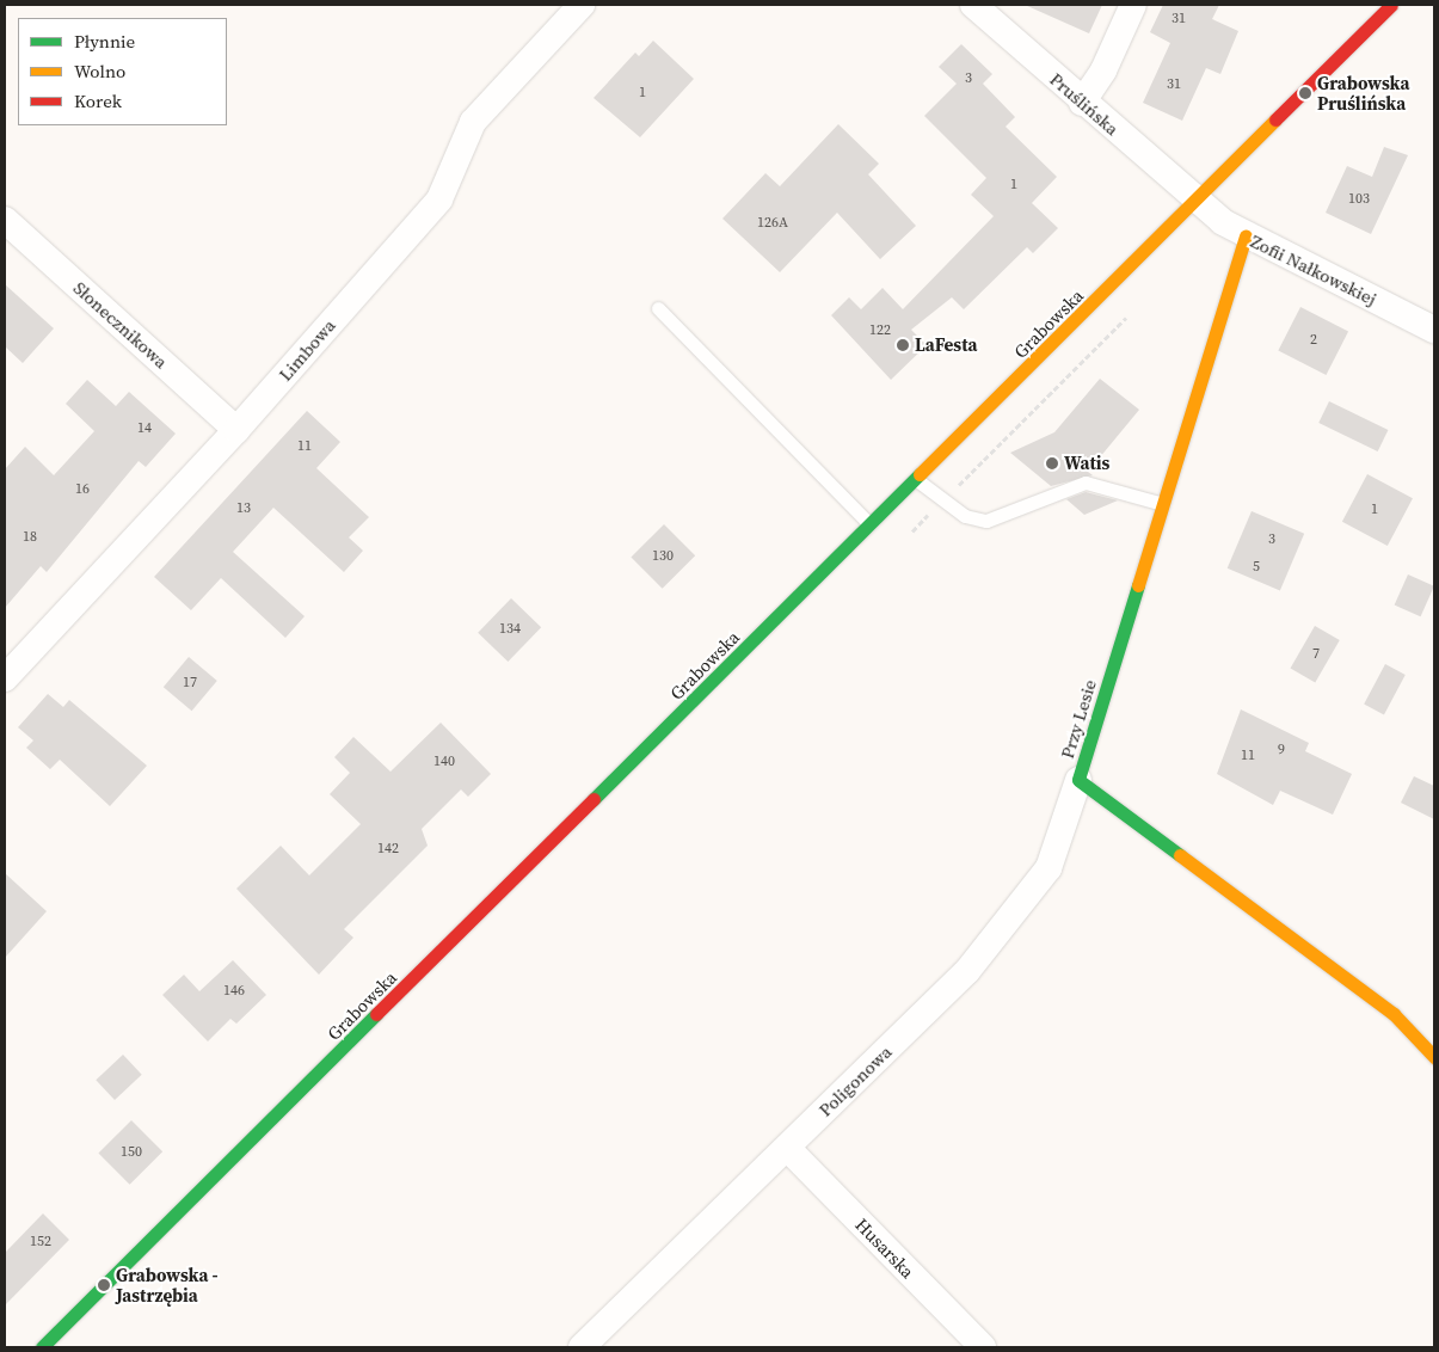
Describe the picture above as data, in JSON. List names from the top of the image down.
{
  "streets": {
    "street": [
      "Pruślińska",
      "Zofii Nałkowskiej",
      "Grabowska",
      "Słonecznikowa",
      "Limbowa",
      "Przy Lesie",
      "Poligonowa",
      "Husarska"
    ]
  },
  "crossings": [
    ["Pruślińska", "Zofii Nałkowskiej"],
    ["Pruślińska", "Grabowska"],
    ["Zofii Nałkowskiej", "Grabowska"],
    ["Zofii Nałkowskiej", "Przy Lesie"],
    ["Słonecznikowa", "Limbowa"],
    ["Przy Lesie", "Poligonowa"],
    ["Poligonowa", "Husarska"]
  ],
  "places": [
    "Grabowska Pruślińska",
    "LaFesta",
    "Watis",
    "Grabowska - Jastrzębia"
  ],
  "house_numbers": [
    "31",
    "3",
    "31",
    "1",
    "1",
    "103",
    "126A",
    "122",
    "2",
    "14",
    "11",
    "16",
    "13",
    "1",
    "18",
    "3",
    "130",
    "5",
    "134",
    "7",
    "17",
    "9",
    "11",
    "140",
    "142",
    "146",
    "150",
    "152"
  ],
  "legend": ["Płynnie", "Wolno", "Korek"]
}
